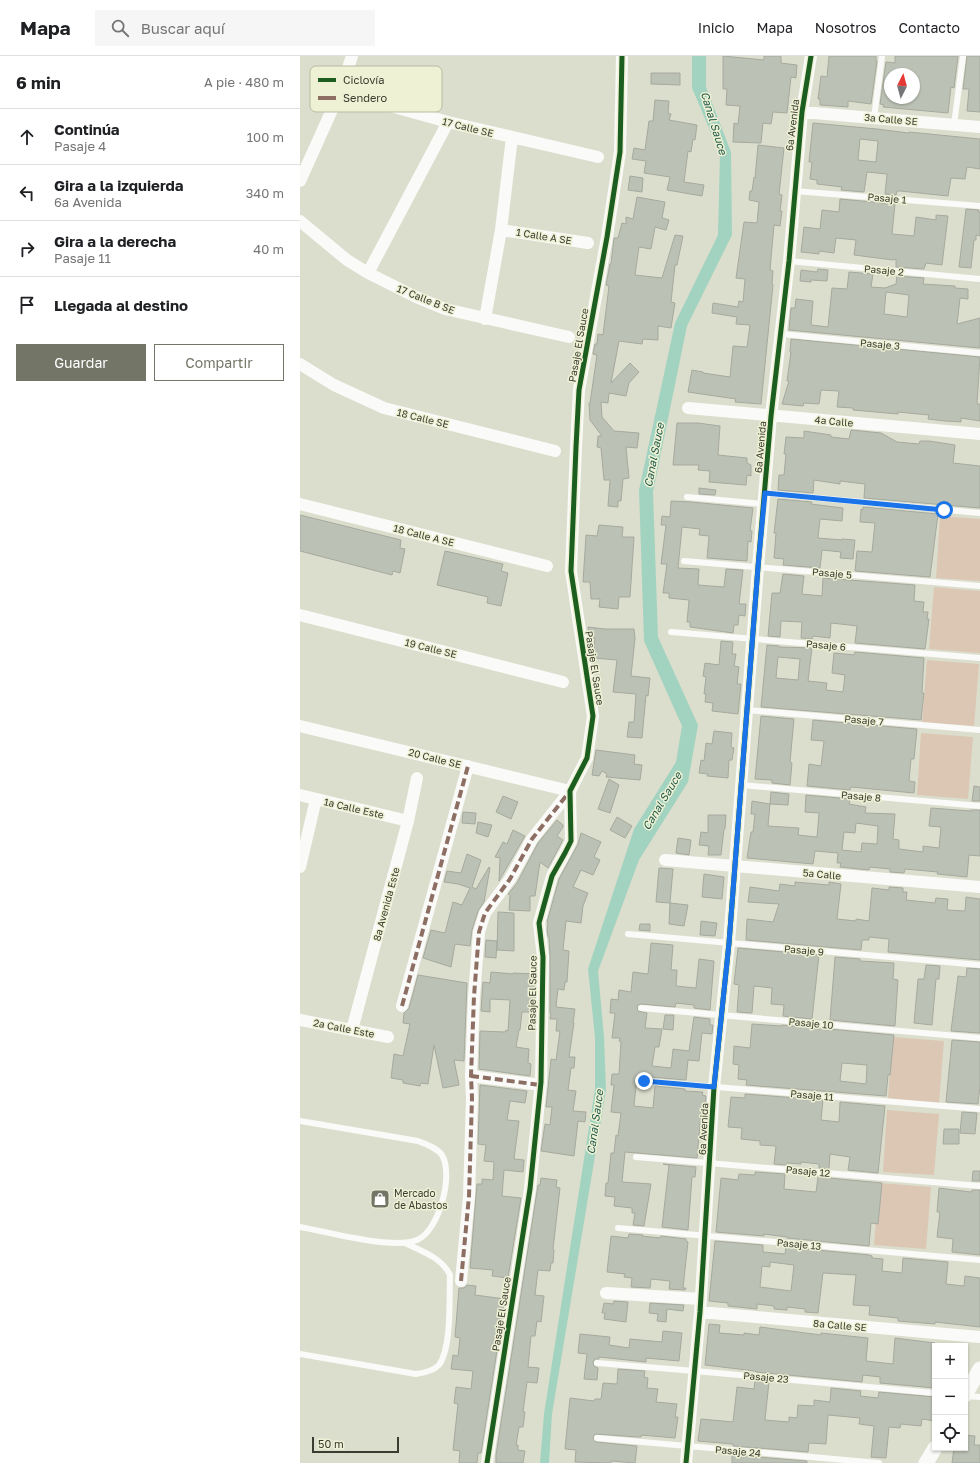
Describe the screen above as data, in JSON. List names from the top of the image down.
{
  "streets": {
    "street": [
      "3a Calle SE",
      "6a Avenida",
      "17 Calle SE",
      "1 Calle A SE",
      "17 Calle B SE",
      "Pasaje El Sauce",
      "18 Calle SE",
      "4a Calle",
      "18 Calle A SE",
      "19 Calle SE",
      "20 Calle SE",
      "1a Calle Este",
      "5a Calle",
      "8a Avenida Este",
      "2a Calle Este",
      "8a Calle SE"
    ],
    "lane": [
      "Pasaje 1",
      "Pasaje 2",
      "Pasaje 3",
      "Pasaje 5",
      "Pasaje 6",
      "Pasaje 7",
      "Pasaje 8",
      "Pasaje 9",
      "Pasaje 10",
      "Pasaje 11",
      "Pasaje 12",
      "Pasaje 13",
      "Pasaje 23",
      "Pasaje 24"
    ]
  },
  "crossings": [
    ["3a Calle SE", "6a Avenida"],
    ["6a Avenida", "Pasaje 1"],
    ["6a Avenida", "Pasaje 2"],
    ["6a Avenida", "Pasaje 3"],
    ["6a Avenida", "4a Calle"],
    ["6a Avenida", "Pasaje 5"],
    ["6a Avenida", "Pasaje 6"],
    ["6a Avenida", "Pasaje 7"],
    ["6a Avenida", "Pasaje 8"],
    ["6a Avenida", "5a Calle"],
    ["6a Avenida", "Pasaje 9"],
    ["6a Avenida", "Pasaje 10"],
    ["6a Avenida", "Pasaje 11"],
    ["6a Avenida", "Pasaje 12"],
    ["6a Avenida", "Pasaje 13"],
    ["6a Avenida", "8a Calle SE"],
    ["6a Avenida", "Pasaje 23"],
    ["6a Avenida", "Pasaje 24"],
    ["Pasaje El Sauce", "20 Calle SE"],
    ["1a Calle Este", "8a Avenida Este"],
    ["8a Avenida Este", "2a Calle Este"]
  ],
  "water": ["Canal Sauce"],
  "places": {
    "shop": ["Mercado de Abastos"]
  },
  "legend": ["Ciclovía", "Sendero"],
  "scale_bar": "50 m",
  "north": "top",
  "page": {
    "header": "Mapa",
    "search": "Buscar aquí",
    "nav": [
      "Inicio",
      "Mapa",
      "Nosotros",
      "Contacto"
    ],
    "heading": ["6 min", "A pie · 480 m"],
    "list": [
      ["Continúa", "Pasaje 4", "100 m"],
      ["Gira a la izquierda", "6a Avenida", "340 m"],
      ["Gira a la derecha", "Pasaje 11", "40 m"],
      "Llegada al destino"
    ],
    "buttons": ["Guardar", "Compartir"],
    "map_buttons": ["+", "−"],
    "scale": "50 m"
  }
}
